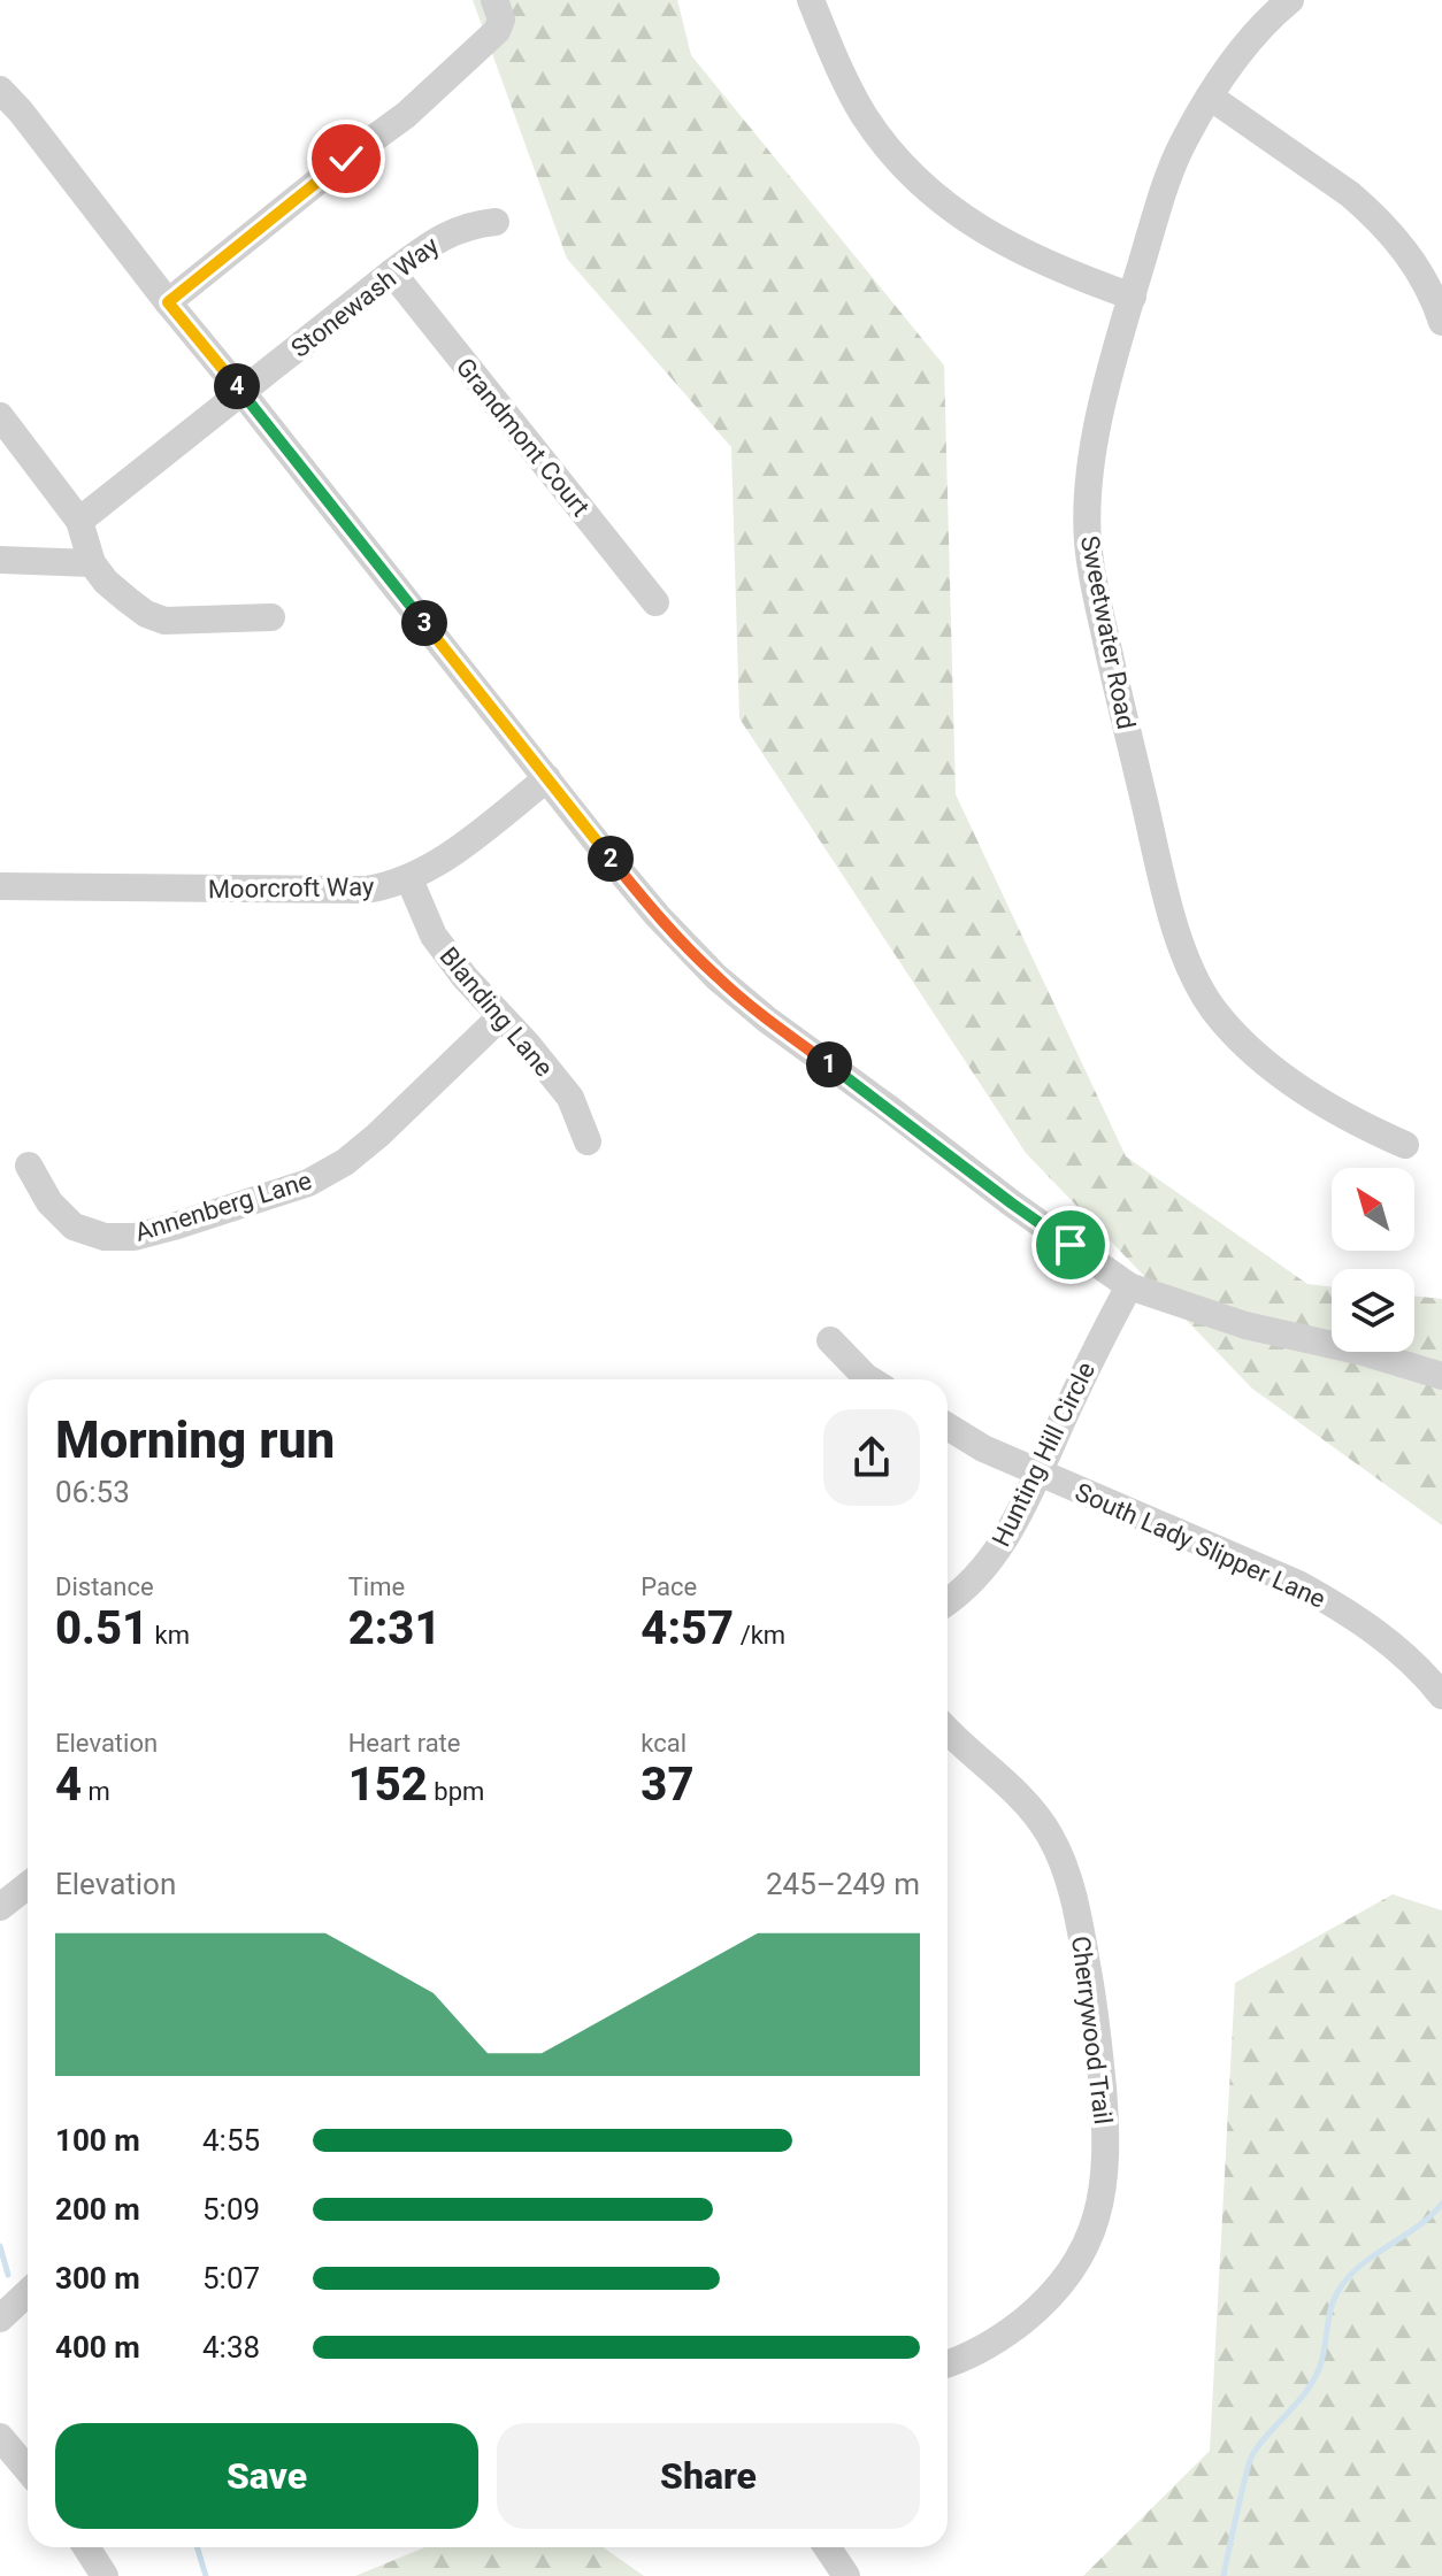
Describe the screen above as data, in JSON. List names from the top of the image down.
{
  "streets": {
    "street": [
      "Stonewash Way",
      "Grandmont Court",
      "Sweetwater Road",
      "Moorcroft Way",
      "Blanding Lane",
      "Annenberg Lane",
      "Hunting Hill Circle",
      "South Lady Slipper Lane",
      "Cherrywood Trail"
    ]
  },
  "crossings": [
    ["Stonewash Way", "Grandmont Court"],
    ["Moorcroft Way", "Blanding Lane"],
    ["Blanding Lane", "Annenberg Lane"],
    ["Hunting Hill Circle", "South Lady Slipper Lane"]
  ],
  "north": "top left",
  "page": {
    "pins": [
      "4",
      "3",
      "2",
      "1"
    ],
    "heading": ["Morning run", "06:53"],
    "stats": [
      ["Distance", "0.51 km"],
      ["Time", "2:31"],
      ["Pace", "4:57 /km"],
      ["Elevation", "4 m"],
      ["Heart rate", "152 bpm"],
      ["kcal", "37"]
    ],
    "chart": ["Elevation", "245–249 m"],
    "list": [
      {
        "name": "100 m",
        "note": "4:55"
      },
      {
        "name": "200 m",
        "note": "5:09"
      },
      {
        "name": "300 m",
        "note": "5:07"
      },
      {
        "name": "400 m",
        "note": "4:38"
      }
    ],
    "buttons": ["Save", "Share"]
  }
}
